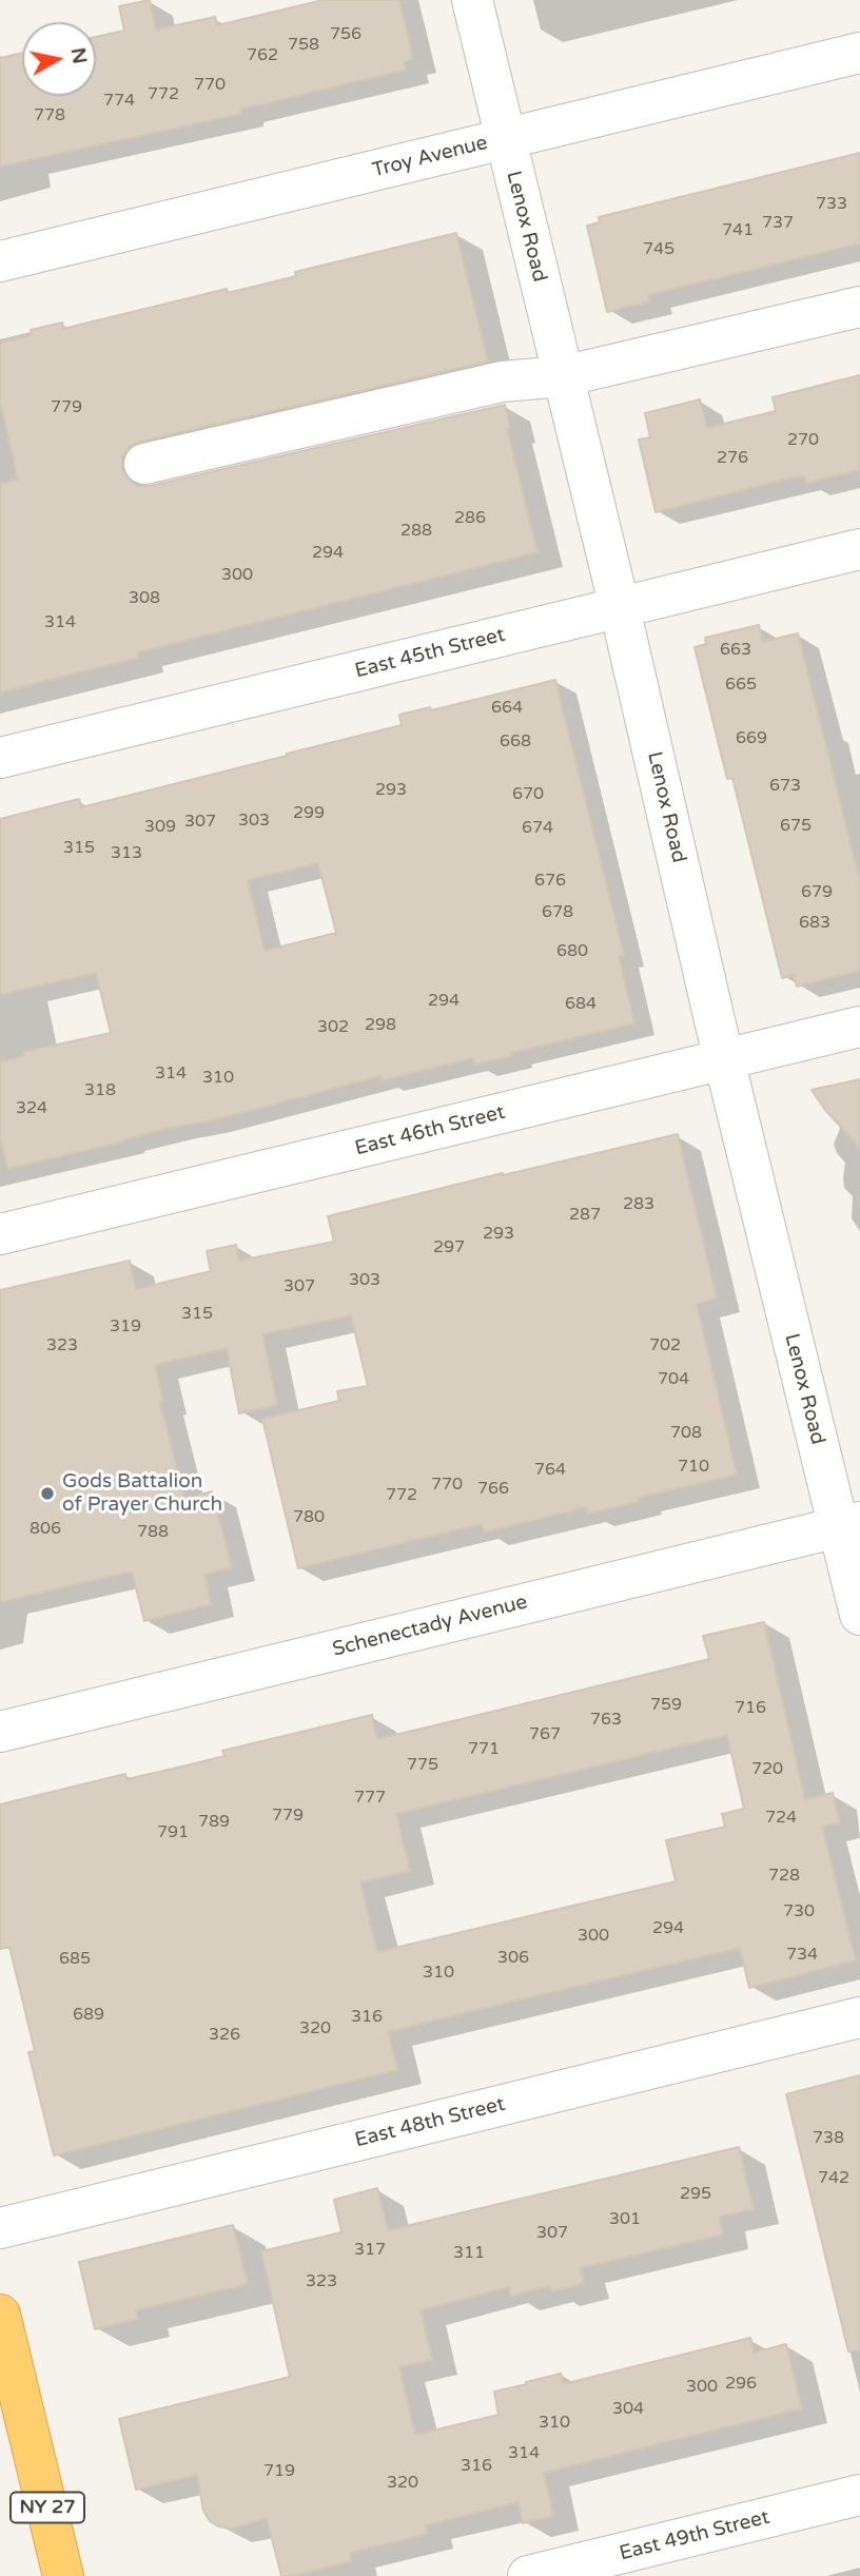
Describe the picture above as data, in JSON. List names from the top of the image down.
{
  "streets": {
    "highway": ["NY 27"],
    "street": [
      "Troy Avenue",
      "Lenox Road",
      "East 45th Street",
      "East 46th Street",
      "Schenectady Avenue",
      "East 48th Street",
      "East 49th Street"
    ]
  },
  "crossings": [
    ["Troy Avenue", "Lenox Road"],
    ["Lenox Road", "East 45th Street"],
    ["Lenox Road", "East 46th Street"],
    ["Lenox Road", "Schenectady Avenue"]
  ],
  "places": ["Gods Battalion of Prayer Church"],
  "house_numbers": [
    "756",
    "758",
    "762",
    "770",
    "772",
    "774",
    "778",
    "733",
    "737",
    "741",
    "745",
    "779",
    "270",
    "276",
    "286",
    "288",
    "294",
    "300",
    "308",
    "314",
    "663",
    "665",
    "664",
    "669",
    "668",
    "673",
    "293",
    "670",
    "299",
    "303",
    "307",
    "675",
    "309",
    "674",
    "315",
    "313",
    "676",
    "679",
    "678",
    "683",
    "680",
    "294",
    "684",
    "298",
    "302",
    "314",
    "310",
    "318",
    "324",
    "283",
    "287",
    "293",
    "297",
    "303",
    "307",
    "315",
    "319",
    "323",
    "702",
    "704",
    "708",
    "710",
    "764",
    "770",
    "766",
    "772",
    "780",
    "806",
    "788",
    "759",
    "716",
    "763",
    "767",
    "771",
    "775",
    "720",
    "777",
    "779",
    "724",
    "789",
    "791",
    "728",
    "730",
    "294",
    "300",
    "734",
    "306",
    "685",
    "310",
    "689",
    "316",
    "320",
    "326",
    "738",
    "742",
    "295",
    "301",
    "307",
    "317",
    "311",
    "323",
    "296",
    "300",
    "304",
    "310",
    "314",
    "316",
    "719",
    "320"
  ],
  "north": "right"
}
